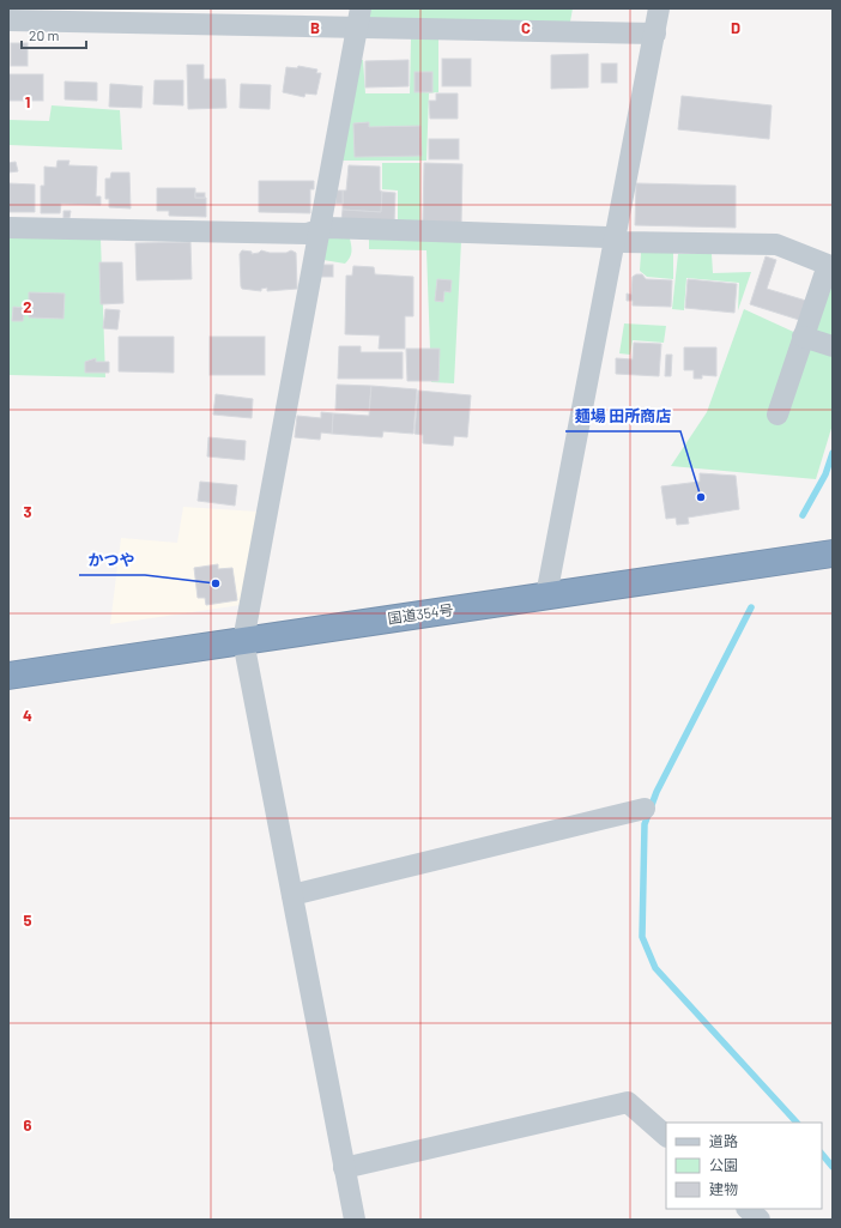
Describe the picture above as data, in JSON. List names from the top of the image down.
{
  "streets": {
    "highway": ["国道354号"]
  },
  "places": ["麺場 田所商店", "かつや"],
  "legend": ["道路", "公園", "建物"],
  "scale_bar": "20 m",
  "grid": {
    "columns": ["B", "C", "D"],
    "rows": [
      "1",
      "2",
      "3",
      "4",
      "5",
      "6"
    ]
  }
}
